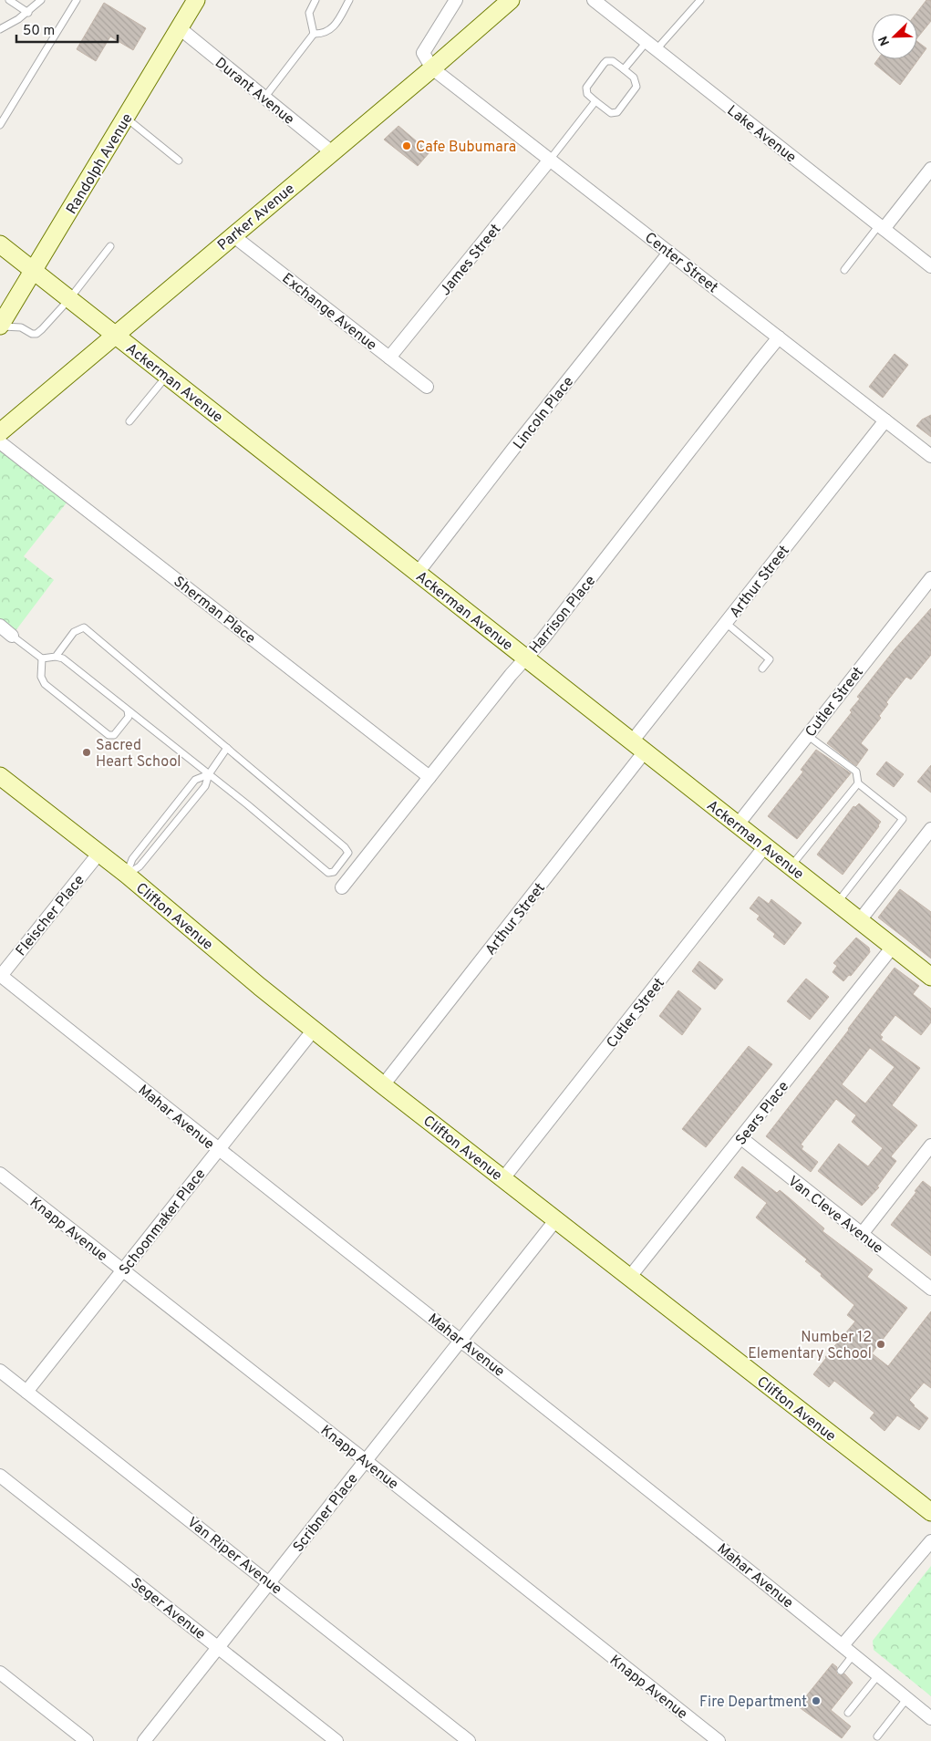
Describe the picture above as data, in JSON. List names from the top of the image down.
{
  "streets": {
    "street": [
      "Durant Avenue",
      "Lake Avenue",
      "Randolph Avenue",
      "Parker Avenue",
      "James Street",
      "Center Street",
      "Exchange Avenue",
      "Ackerman Avenue",
      "Lincoln Place",
      "Arthur Street",
      "Sherman Place",
      "Harrison Place",
      "Cutler Street",
      "Fleischer Place",
      "Clifton Avenue",
      "Sears Place",
      "Mahar Avenue",
      "Van Cleve Avenue",
      "Schoonmaker Place",
      "Knapp Avenue",
      "Scribner Place",
      "Van Riper Avenue",
      "Seger Avenue"
    ]
  },
  "crossings": [
    ["Durant Avenue", "Randolph Avenue"],
    ["Durant Avenue", "Parker Avenue"],
    ["Randolph Avenue", "Ackerman Avenue"],
    ["Parker Avenue", "Center Street"],
    ["Parker Avenue", "Exchange Avenue"],
    ["Parker Avenue", "Ackerman Avenue"],
    ["James Street", "Center Street"],
    ["James Street", "Exchange Avenue"],
    ["Center Street", "Lincoln Place"],
    ["Center Street", "Arthur Street"],
    ["Center Street", "Harrison Place"],
    ["Ackerman Avenue", "Lincoln Place"],
    ["Ackerman Avenue", "Arthur Street"],
    ["Ackerman Avenue", "Harrison Place"],
    ["Ackerman Avenue", "Cutler Street"],
    ["Ackerman Avenue", "Sears Place"],
    ["Arthur Street", "Clifton Avenue"],
    ["Sherman Place", "Harrison Place"],
    ["Cutler Street", "Clifton Avenue"],
    ["Fleischer Place", "Clifton Avenue"],
    ["Fleischer Place", "Mahar Avenue"],
    ["Clifton Avenue", "Sears Place"],
    ["Clifton Avenue", "Schoonmaker Place"],
    ["Clifton Avenue", "Scribner Place"],
    ["Sears Place", "Van Cleve Avenue"],
    ["Mahar Avenue", "Schoonmaker Place"],
    ["Mahar Avenue", "Scribner Place"],
    ["Schoonmaker Place", "Knapp Avenue"],
    ["Schoonmaker Place", "Van Riper Avenue"],
    ["Knapp Avenue", "Scribner Place"],
    ["Scribner Place", "Van Riper Avenue"],
    ["Scribner Place", "Seger Avenue"]
  ],
  "places": [
    "Cafe Bubumara",
    "Sacred Heart School",
    "Number 12 Elementary School",
    "Fire Department"
  ],
  "scale_bar": "50 m",
  "north": "bottom left"
}
